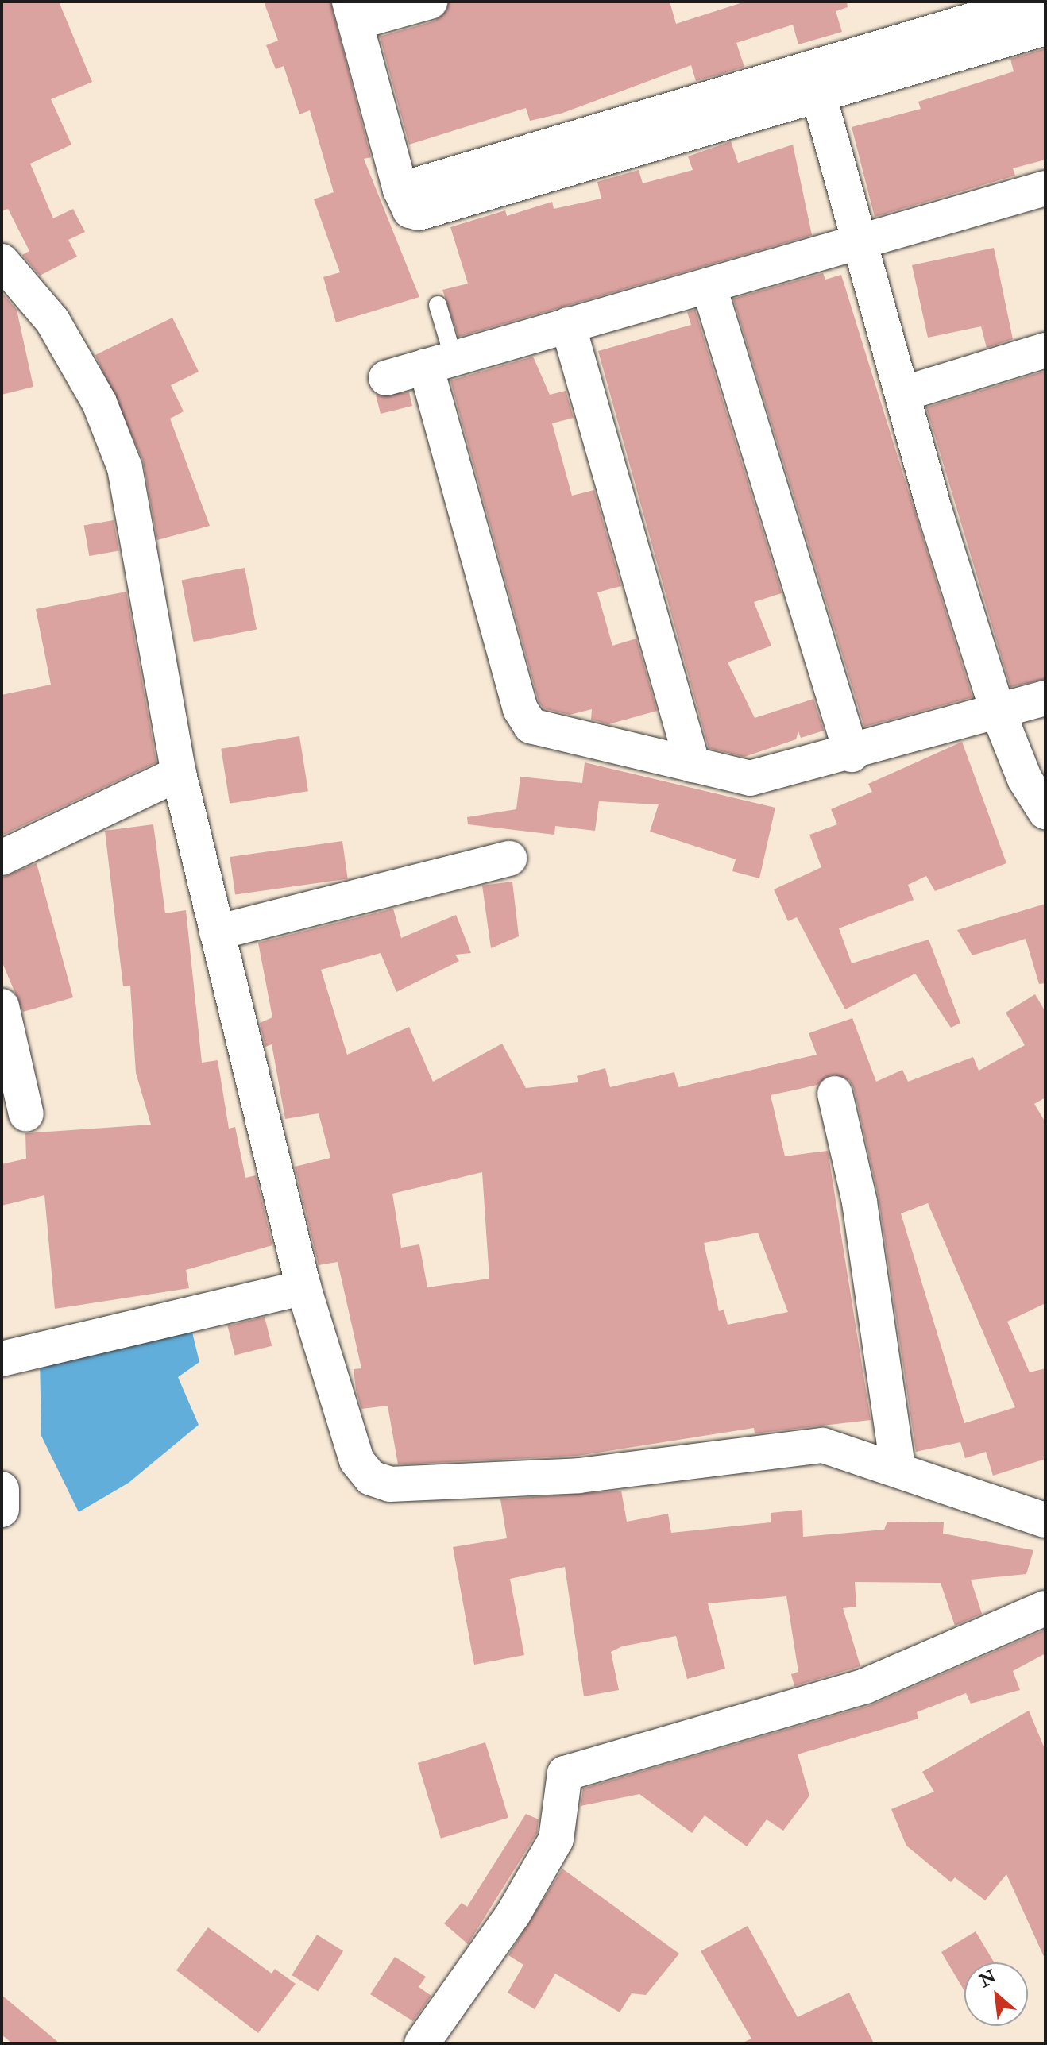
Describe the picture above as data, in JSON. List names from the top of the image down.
{
  "north": "top left"
}
